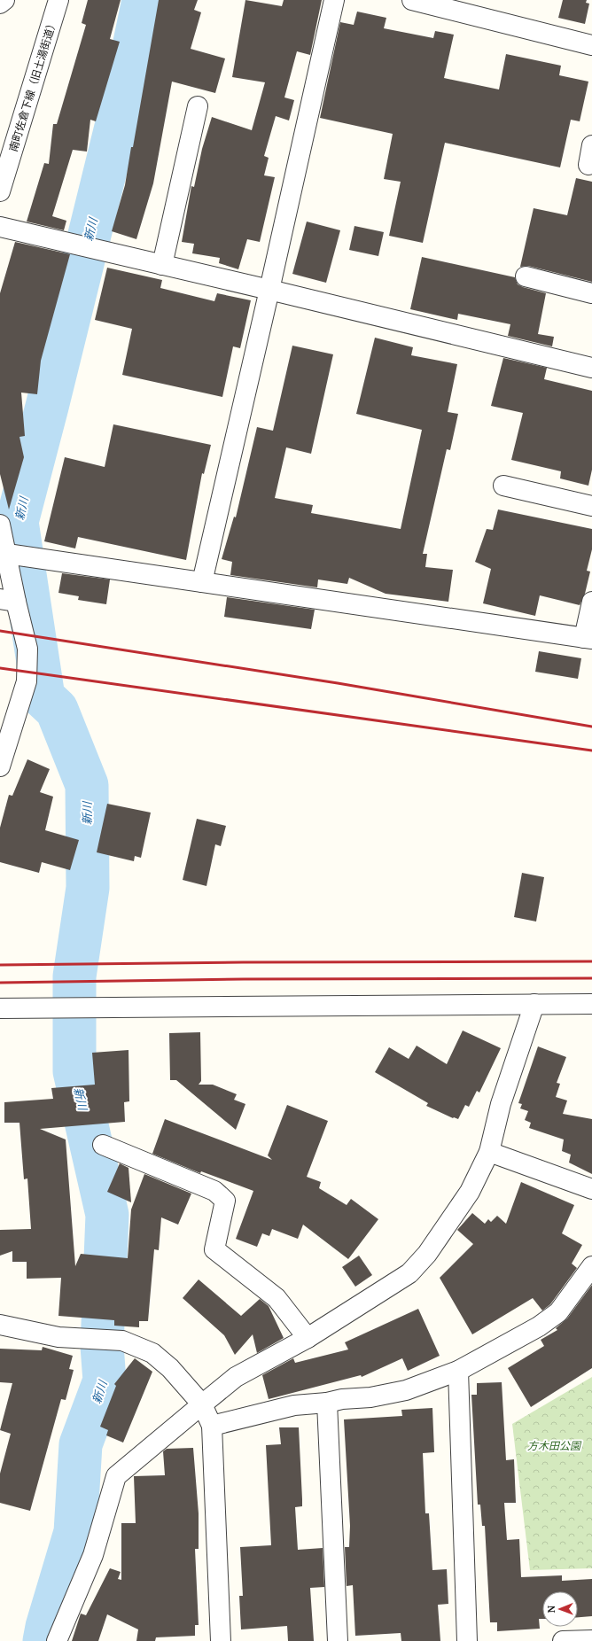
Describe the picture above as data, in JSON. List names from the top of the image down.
{
  "streets": {
    "street": ["南町佐倉下線（旧土湯街道）"]
  },
  "water": ["新川"],
  "parks": ["方木田公園"],
  "north": "left"
}
